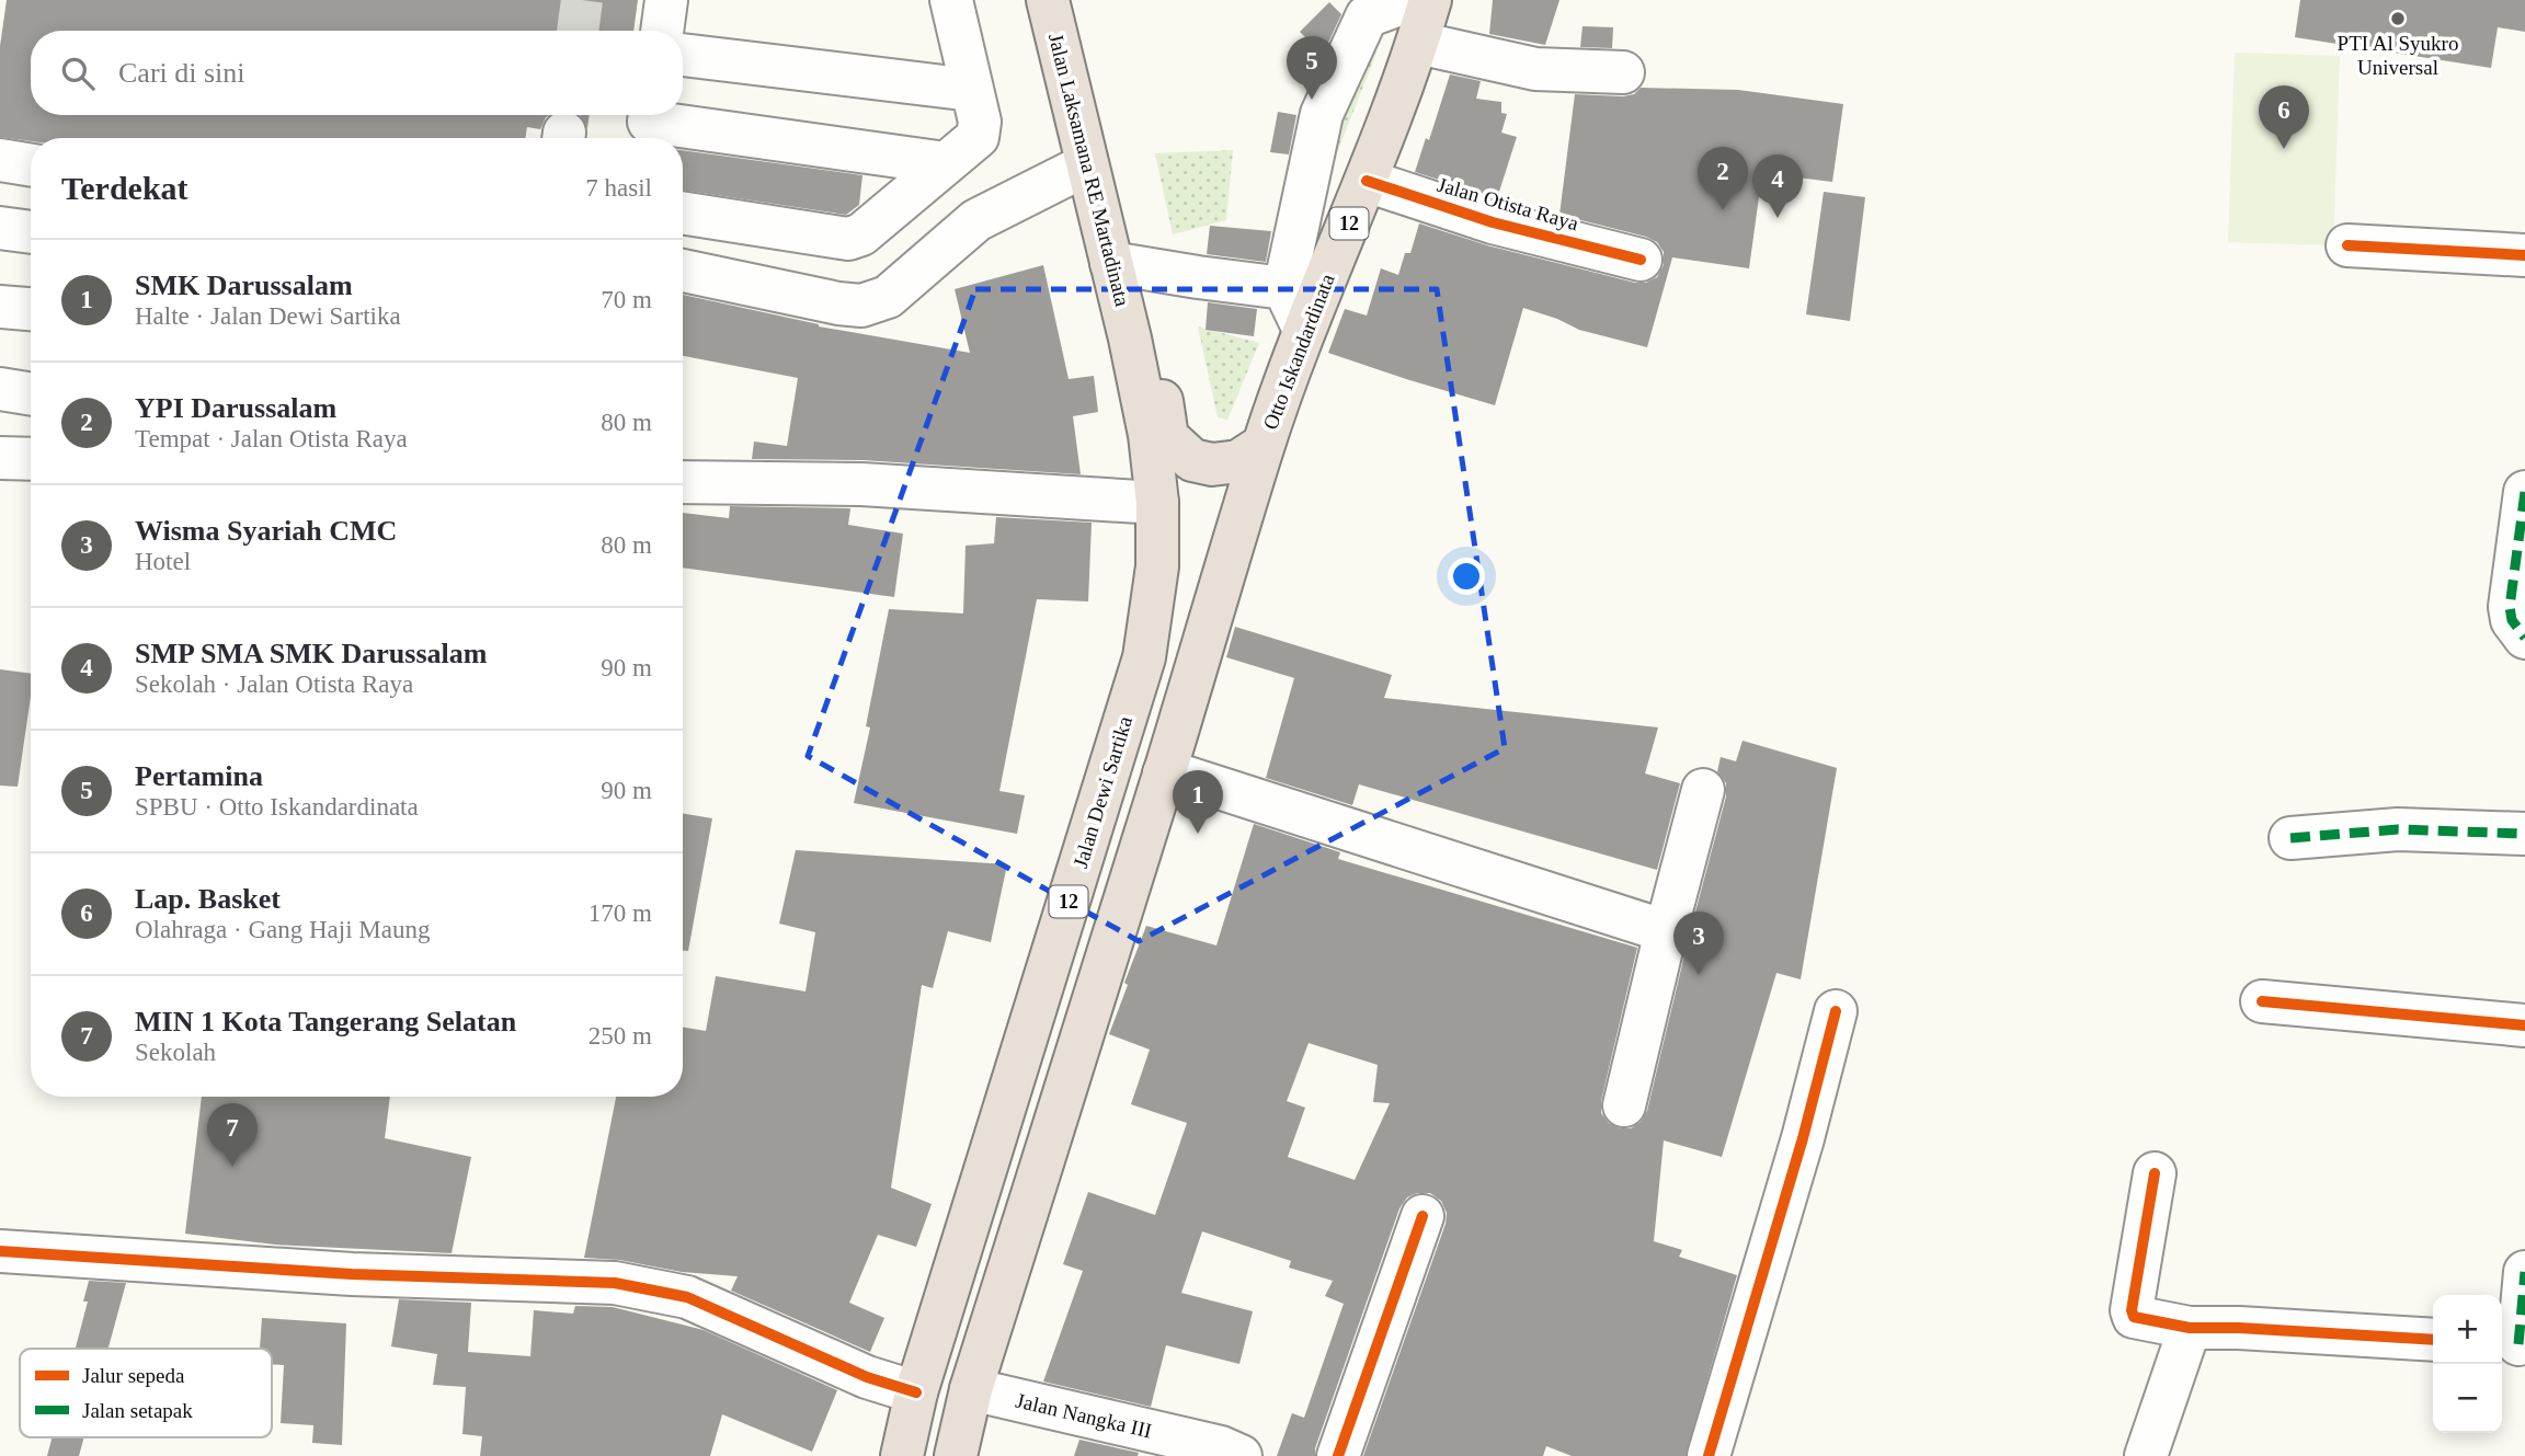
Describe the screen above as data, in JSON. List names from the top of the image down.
{
  "streets": {
    "highway": [
      "Jalan Laksamana RE Martadinata",
      "12",
      "Otto Iskandardinata",
      "Jalan Dewi Sartika"
    ],
    "street": ["Jalan Otista Raya", "Jalan Nangka III"]
  },
  "crossings": [
    ["Jalan Laksamana RE Martadinata", "Jalan Dewi Sartika"],
    ["Jalan Otista Raya", "Otto Iskandardinata"],
    ["12", "Otto Iskandardinata"],
    ["12", "Jalan Nangka III"]
  ],
  "places": ["PTI Al Syukro Universal"],
  "legend": ["Jalur sepeda", "Jalan setapak"],
  "page": {
    "search": "Cari di sini",
    "pins": [
      "5",
      "6",
      "2",
      "4",
      "1",
      "3",
      "7"
    ],
    "heading": ["Terdekat", "7 hasil"],
    "list": [
      {
        "mark": "1",
        "name": "SMK Darussalam",
        "note": "Halte · Jalan Dewi Sartika",
        "value": "70 m"
      },
      {
        "mark": "2",
        "name": "YPI Darussalam",
        "note": "Tempat · Jalan Otista Raya",
        "value": "80 m"
      },
      {
        "mark": "3",
        "name": "Wisma Syariah CMC",
        "note": "Hotel",
        "value": "80 m"
      },
      {
        "mark": "4",
        "name": "SMP SMA SMK Darussalam",
        "note": "Sekolah · Jalan Otista Raya",
        "value": "90 m"
      },
      {
        "mark": "5",
        "name": "Pertamina",
        "note": "SPBU · Otto Iskandardinata",
        "value": "90 m"
      },
      {
        "mark": "6",
        "name": "Lap. Basket",
        "note": "Olahraga · Gang Haji Maung",
        "value": "170 m"
      },
      {
        "mark": "7",
        "name": "MIN 1 Kota Tangerang Selatan",
        "note": "Sekolah",
        "value": "250 m"
      }
    ],
    "map_buttons": ["+", "−"]
  }
}
